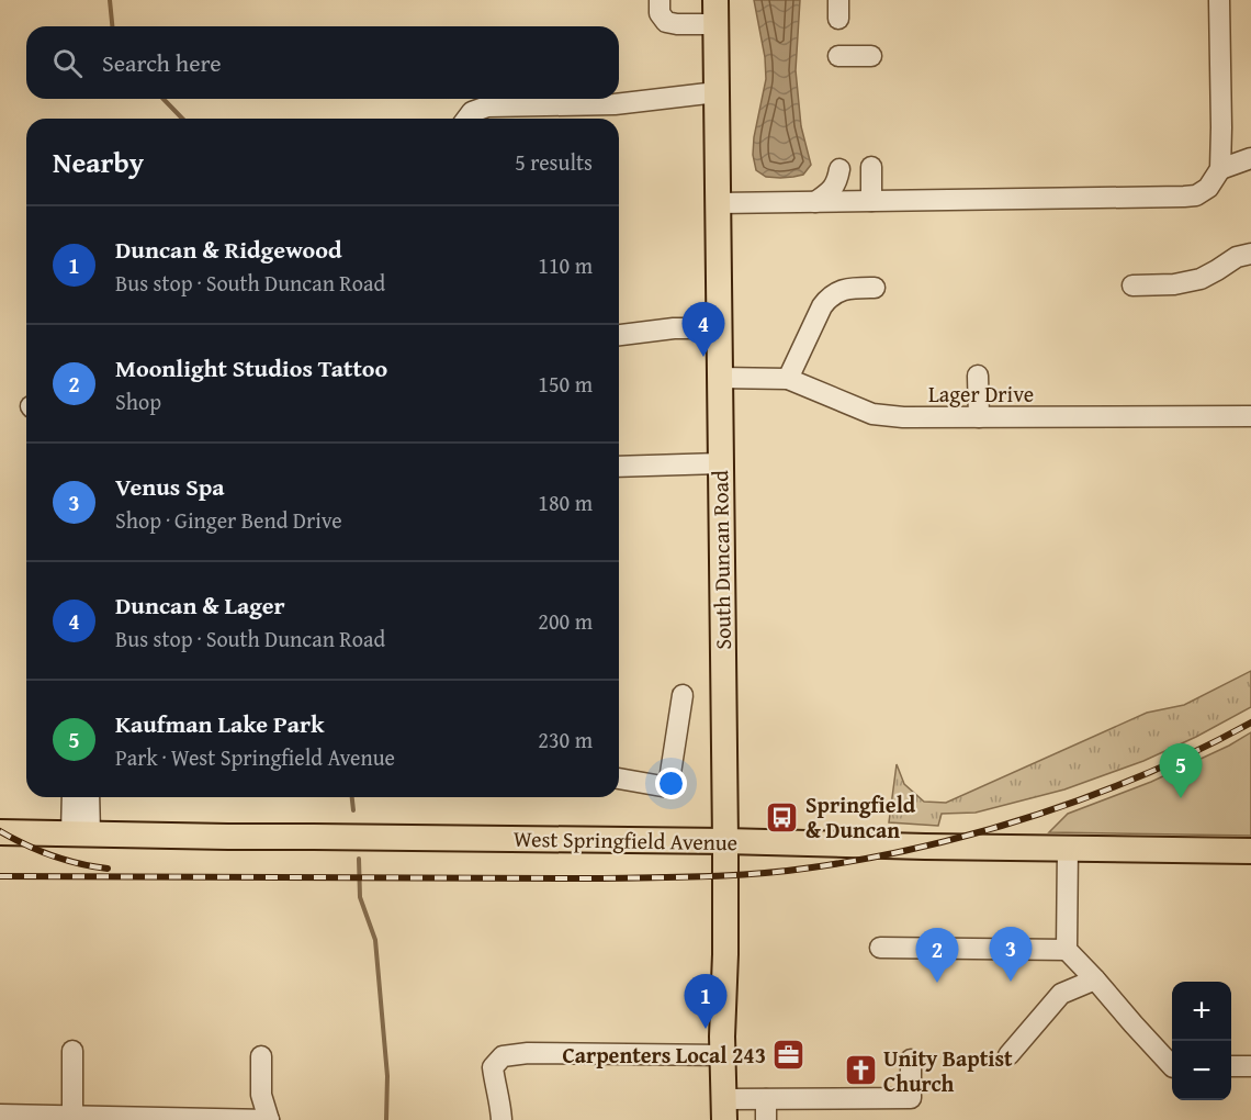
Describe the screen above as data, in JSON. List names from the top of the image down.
{
  "streets": {
    "main road": ["South Duncan Road", "West Springfield Avenue"],
    "street": ["Lager Drive"]
  },
  "crossings": [
    ["Lager Drive", "South Duncan Road"],
    ["South Duncan Road", "West Springfield Avenue"]
  ],
  "places": {
    "bus stop": ["Springfield & Duncan"],
    "office": ["Carpenters Local 243"],
    "church": ["Unity Baptist Church"]
  },
  "page": {
    "search": "Search here",
    "heading": ["Nearby", "5 results"],
    "list": [
      {
        "mark": "1",
        "name": "Duncan & Ridgewood",
        "note": "Bus stop · South Duncan Road",
        "value": "110 m"
      },
      {
        "mark": "2",
        "name": "Moonlight Studios Tattoo",
        "note": "Shop",
        "value": "150 m"
      },
      {
        "mark": "3",
        "name": "Venus Spa",
        "note": "Shop · Ginger Bend Drive",
        "value": "180 m"
      },
      {
        "mark": "4",
        "name": "Duncan & Lager",
        "note": "Bus stop · South Duncan Road",
        "value": "200 m"
      },
      {
        "mark": "5",
        "name": "Kaufman Lake Park",
        "note": "Park · West Springfield Avenue",
        "value": "230 m"
      }
    ],
    "pins": [
      "4",
      "5",
      "3",
      "2",
      "1"
    ],
    "map_buttons": ["+", "−"]
  }
}
